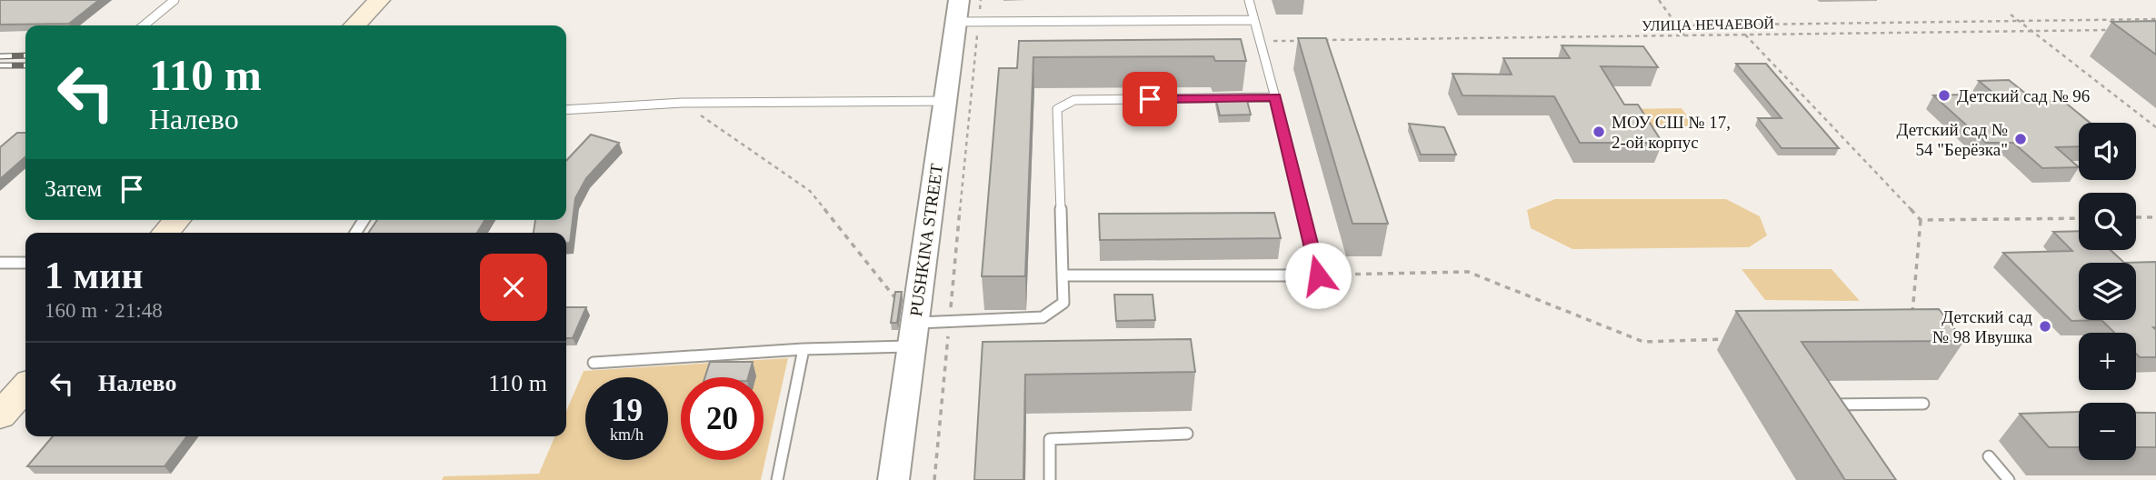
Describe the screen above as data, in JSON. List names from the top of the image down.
{
  "streets": {
    "street": ["PUSHKINA STREET"],
    "path": ["УЛИЦА НЕЧАЕВОЙ"]
  },
  "places": [
    "Детский сад № 96",
    "МОУ СШ № 17, 2-ой корпус",
    "Детский сад № 54 \"Берёзка\"",
    "Детский сад № 98 Ивушка"
  ],
  "page": {
    "turn": ["110 m", "Налево"],
    "map_buttons": ["+", "−"],
    "then": "Затем",
    "heading": ["1 мин", "160 m · 21:48"],
    "list": [
      {
        "name": "Налево",
        "value": "110 m"
      }
    ],
    "speed": "19 km/h",
    "limit": "20"
  }
}
